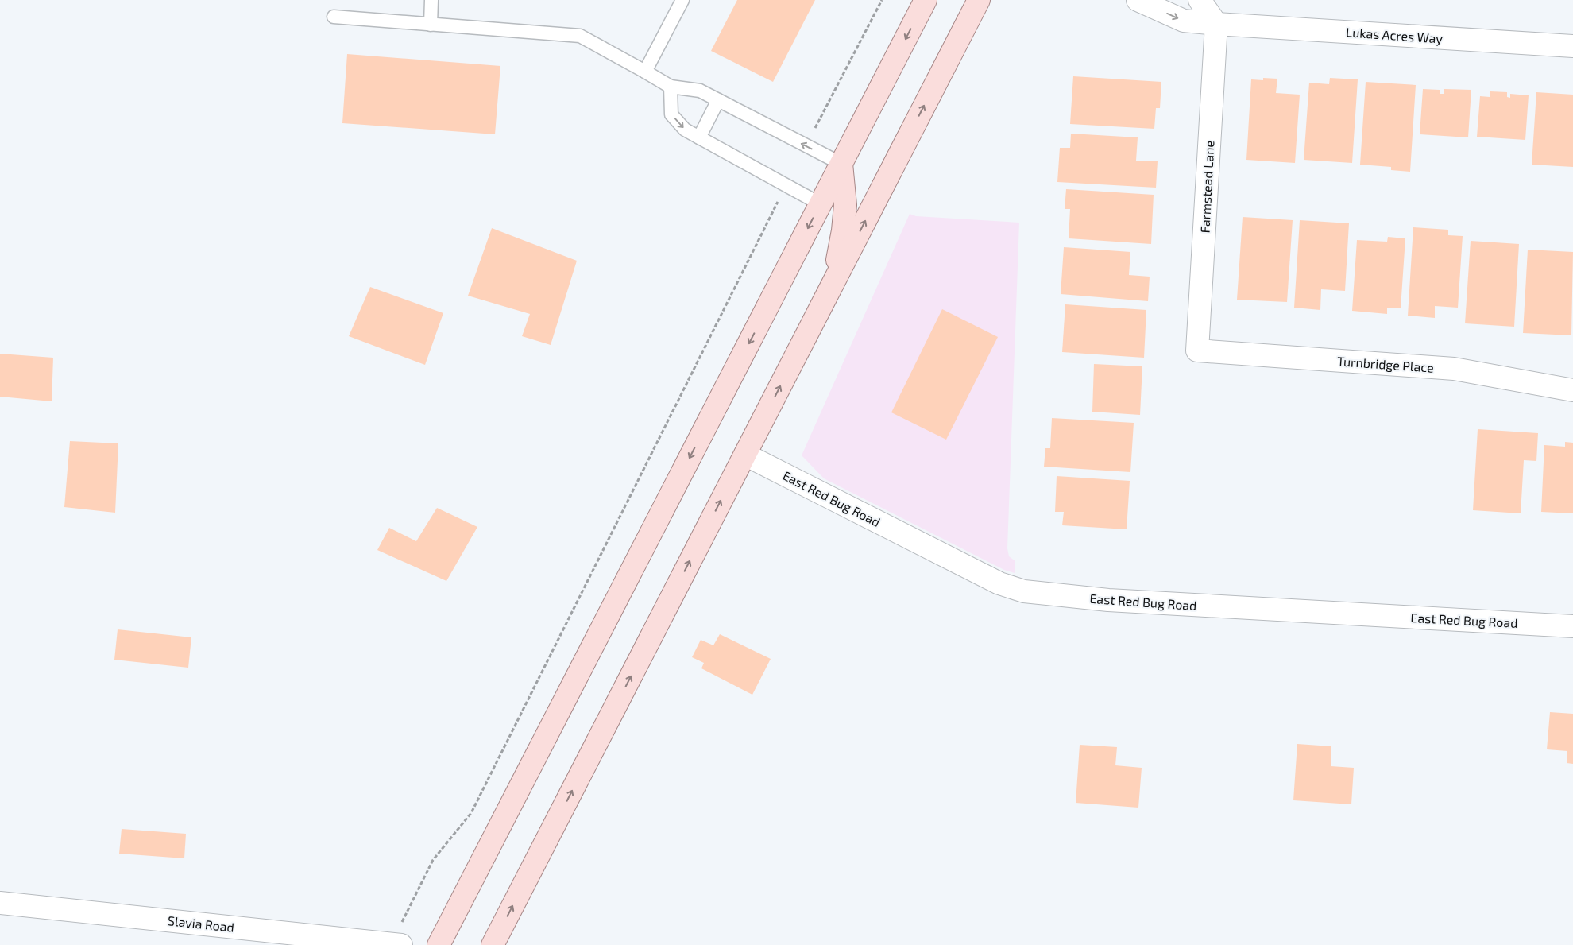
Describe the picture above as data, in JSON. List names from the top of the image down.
{
  "streets": {
    "street": [
      "Lukas Acres Way",
      "Farmstead Lane",
      "Turnbridge Place",
      "East Red Bug Road",
      "Slavia Road"
    ]
  },
  "crossings": [
    ["Lukas Acres Way", "Farmstead Lane"],
    ["Farmstead Lane", "Turnbridge Place"]
  ]
}
